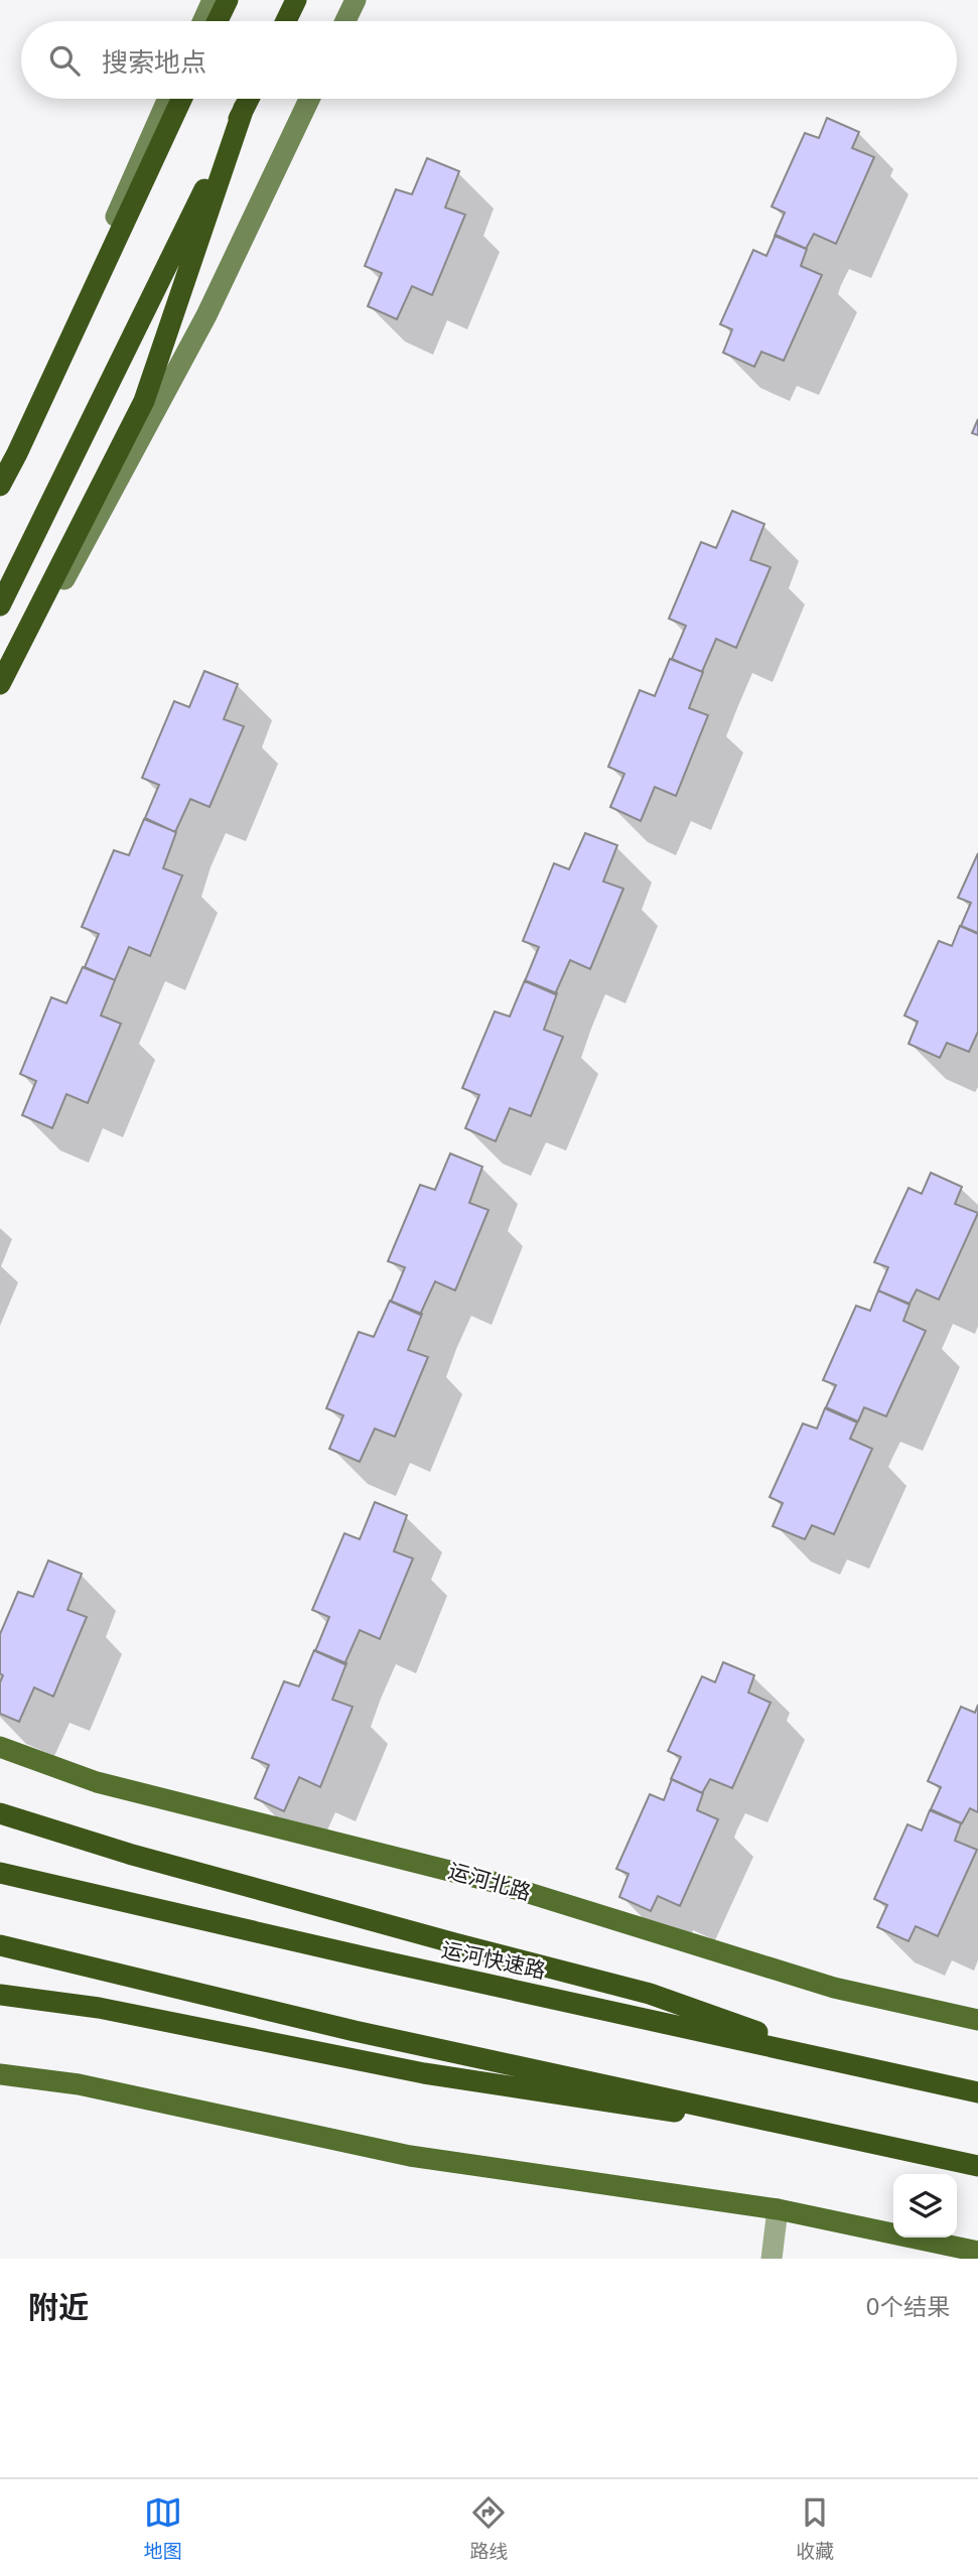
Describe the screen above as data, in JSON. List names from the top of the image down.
{
  "streets": {
    "highway": ["运河快速路"],
    "main road": ["运河北路"]
  },
  "page": {
    "search": "搜索地点",
    "heading": ["附近", "0个结果"],
    "nav": ["地图", "路线", "收藏"]
  }
}
